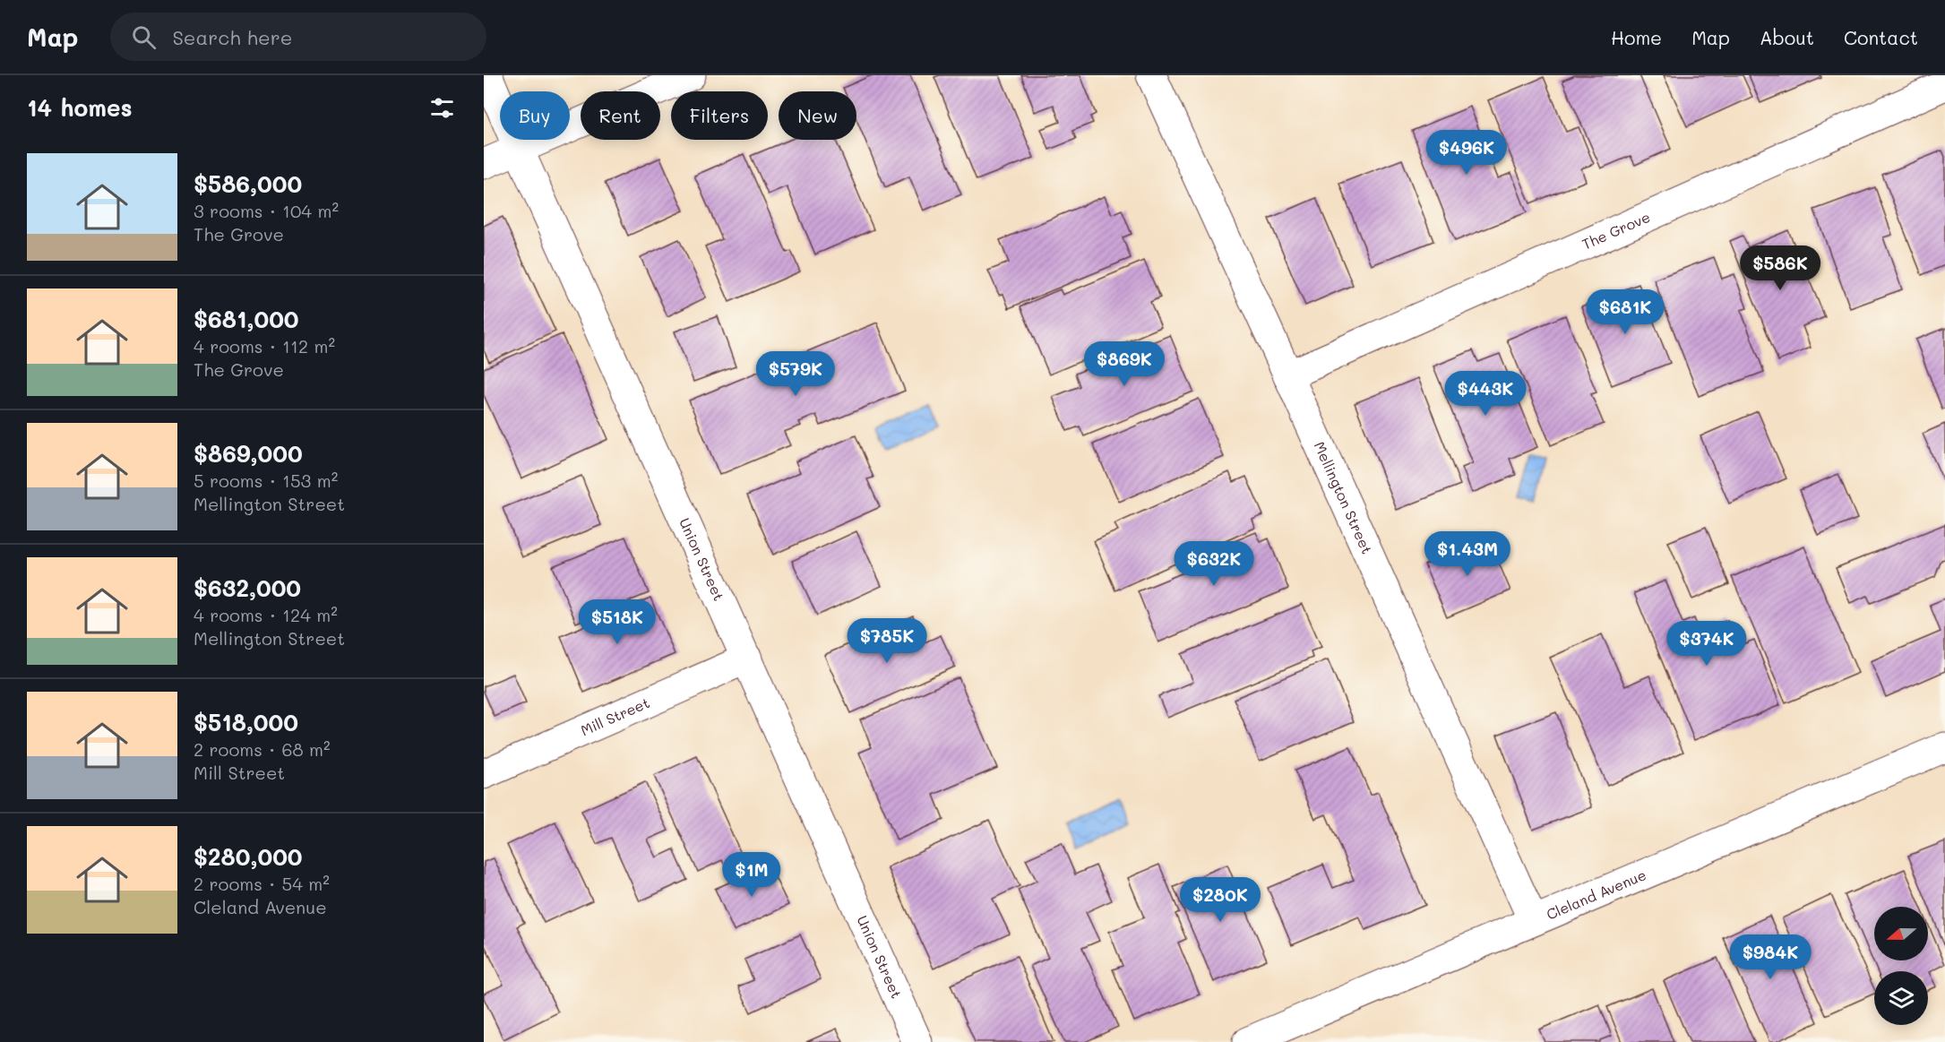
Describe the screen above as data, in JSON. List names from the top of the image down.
{
  "streets": {
    "street": [
      "The Grove",
      "Mellington Street",
      "Union Street",
      "Mill Street",
      "Cleland Avenue"
    ]
  },
  "crossings": [
    ["The Grove", "Mellington Street"],
    ["Mellington Street", "Cleland Avenue"],
    ["Union Street", "Mill Street"]
  ],
  "north": "left",
  "page": {
    "header": "Map",
    "search": "Search here",
    "nav": [
      "Home",
      "Map",
      "About",
      "Contact"
    ],
    "heading": "14 homes",
    "chip": [
      "Buy",
      "Rent",
      "Filters",
      "New"
    ],
    "price": [
      "$496K",
      "$586K",
      "$681K",
      "$869K",
      "$579K",
      "$443K",
      "$1.43M",
      "$632K",
      "$518K",
      "$785K",
      "$374K",
      "$1M",
      "$280K",
      "$984K"
    ],
    "list": [
      {
        "name": "$586,000",
        "note": "3 rooms · 104 m² · The Grove"
      },
      {
        "name": "$681,000",
        "note": "4 rooms · 112 m² · The Grove"
      },
      {
        "name": "$869,000",
        "note": "5 rooms · 153 m² · Mellington Street"
      },
      {
        "name": "$632,000",
        "note": "4 rooms · 124 m² · Mellington Street"
      },
      {
        "name": "$518,000",
        "note": "2 rooms · 68 m² · Mill Street"
      },
      {
        "name": "$280,000",
        "note": "2 rooms · 54 m² · Cleland Avenue"
      }
    ]
  }
}
